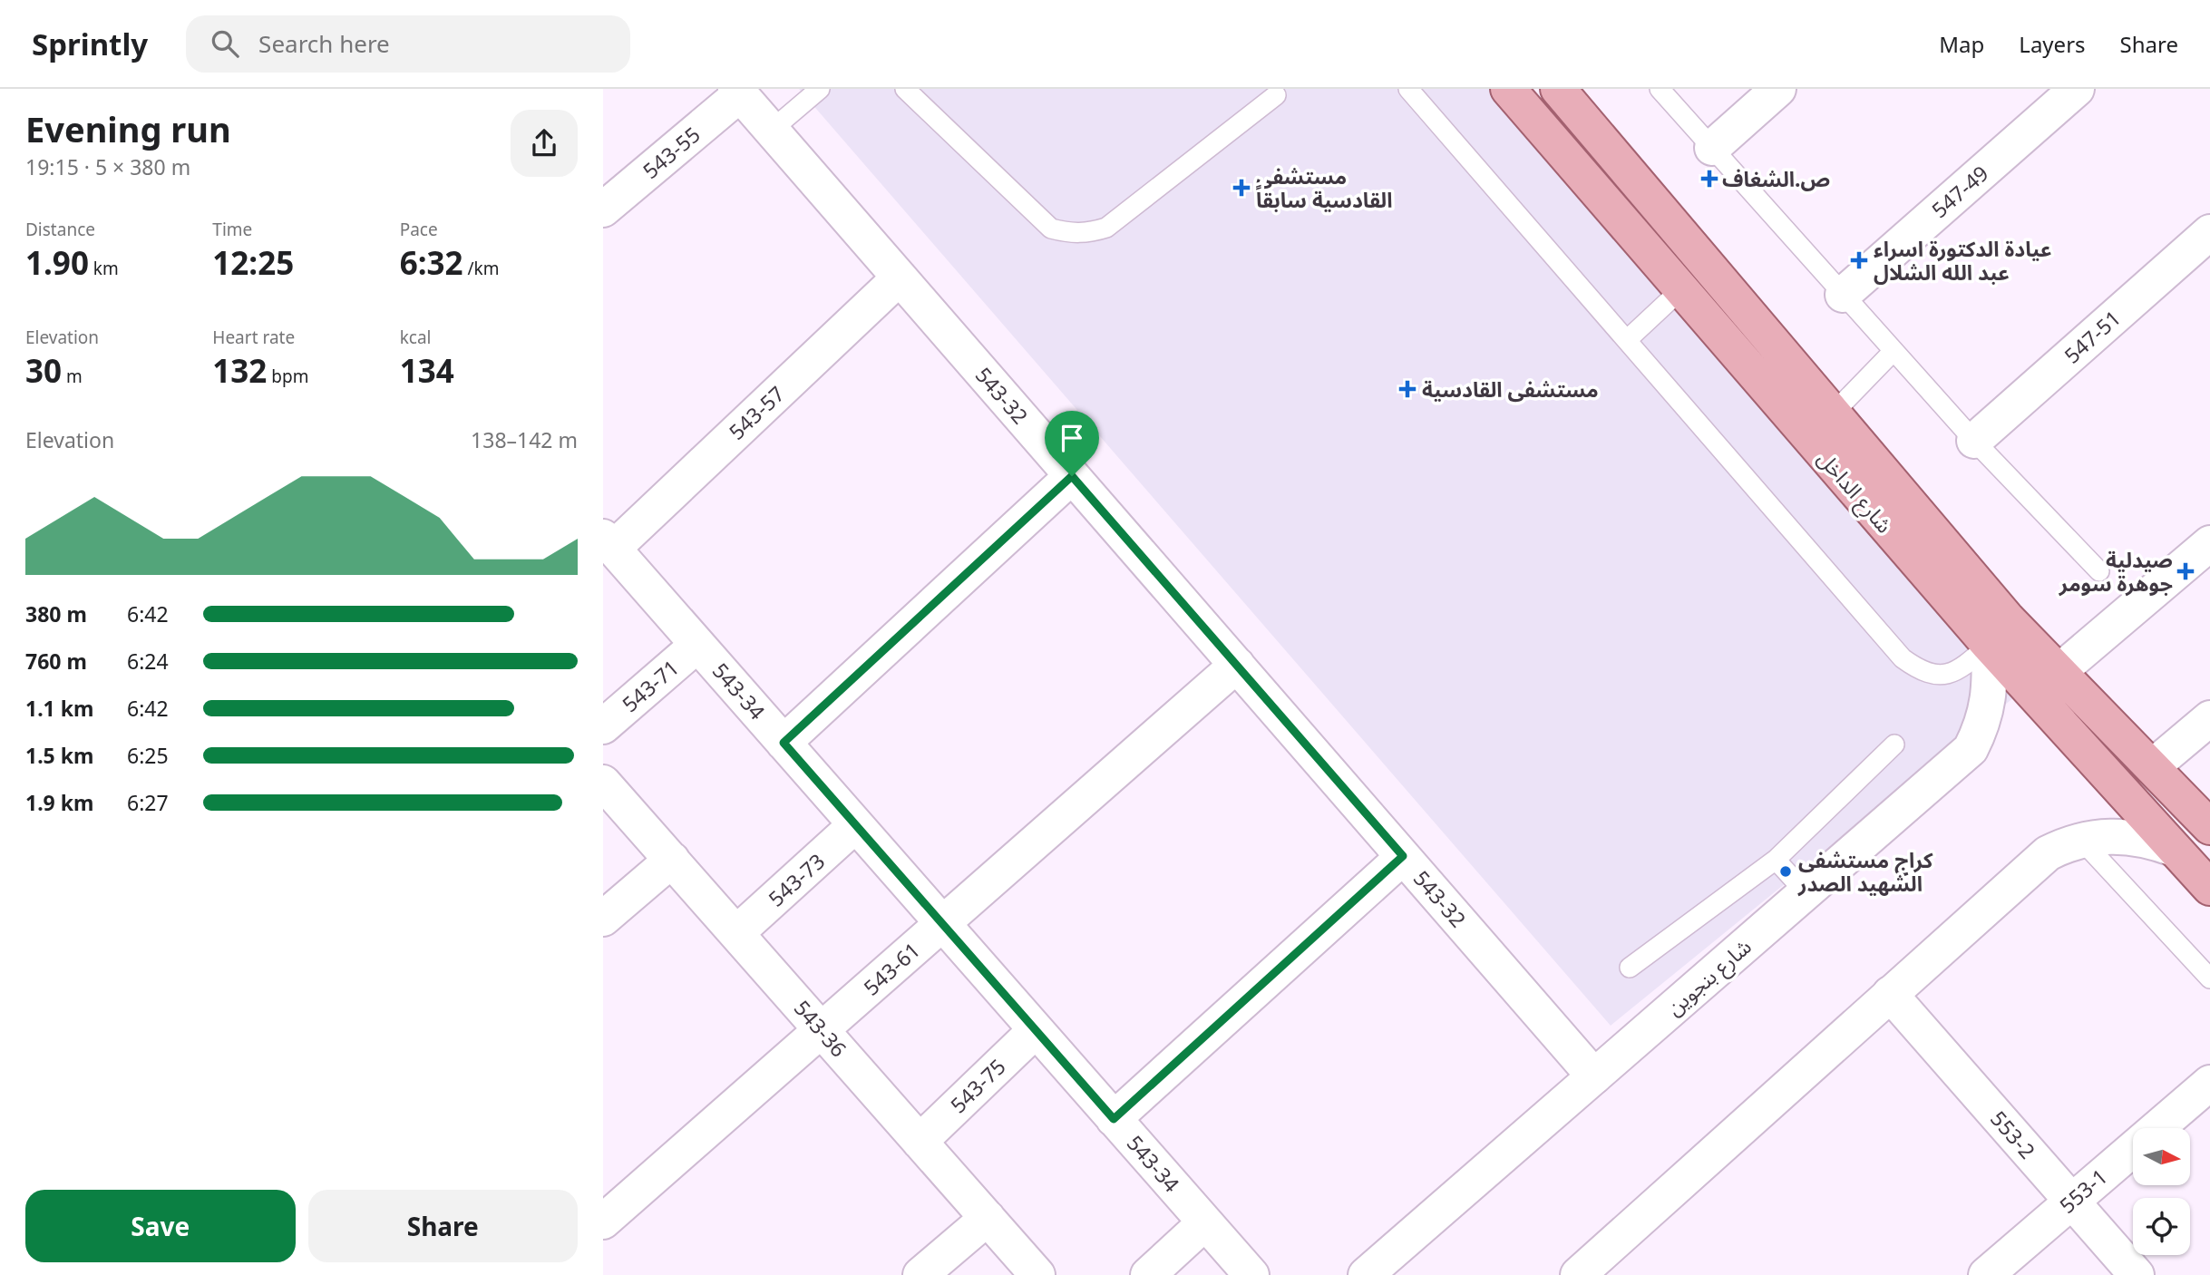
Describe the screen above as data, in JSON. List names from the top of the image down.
{
  "streets": {
    "main road": ["شارع الداخل"],
    "street": [
      "543-55",
      "547-49",
      "547-51",
      "543-32",
      "543-57",
      "543-71",
      "543-34",
      "543-73",
      "543-61",
      "شارع بنجوين",
      "543-36",
      "543-75",
      "553-2",
      "553-1"
    ]
  },
  "crossings": [
    ["543-55", "543-32"],
    ["543-32", "543-57"],
    ["543-32", "543-61"],
    ["543-32", "شارع بنجوين"],
    ["543-57", "543-34"],
    ["شارع الداخل", "شارع بنجوين"],
    ["543-71", "543-34"],
    ["543-34", "543-73"],
    ["543-34", "543-61"],
    ["543-34", "543-75"],
    ["543-73", "543-36"],
    ["543-61", "543-36"],
    ["543-36", "543-75"],
    ["553-2", "553-1"]
  ],
  "places": {
    "health": [
      "ص.الشغاف",
      "مستشفى القادسية سابقاً",
      "عيادة الدكتورة اسراء عبد الله الشلال",
      "مستشفى القادسية",
      "صيدلية جوهرة سومر"
    ],
    "other": ["كراج مستشفى الشهيد الصدر"]
  },
  "north": "right",
  "page": {
    "header": "Sprintly",
    "search": "Search here",
    "nav": ["Map", "Layers", "Share"],
    "heading": ["Evening run", "19:15 · 5 × 380 m"],
    "stats": [
      ["Distance", "1.90 km"],
      ["Time", "12:25"],
      ["Pace", "6:32 /km"],
      ["Elevation", "30 m"],
      ["Heart rate", "132 bpm"],
      ["kcal", "134"]
    ],
    "chart": ["Elevation", "138–142 m"],
    "list": [
      {
        "name": "380 m",
        "note": "6:42"
      },
      {
        "name": "760 m",
        "note": "6:24"
      },
      {
        "name": "1.1 km",
        "note": "6:42"
      },
      {
        "name": "1.5 km",
        "note": "6:25"
      },
      {
        "name": "1.9 km",
        "note": "6:27"
      }
    ],
    "buttons": ["Save", "Share"]
  }
}
